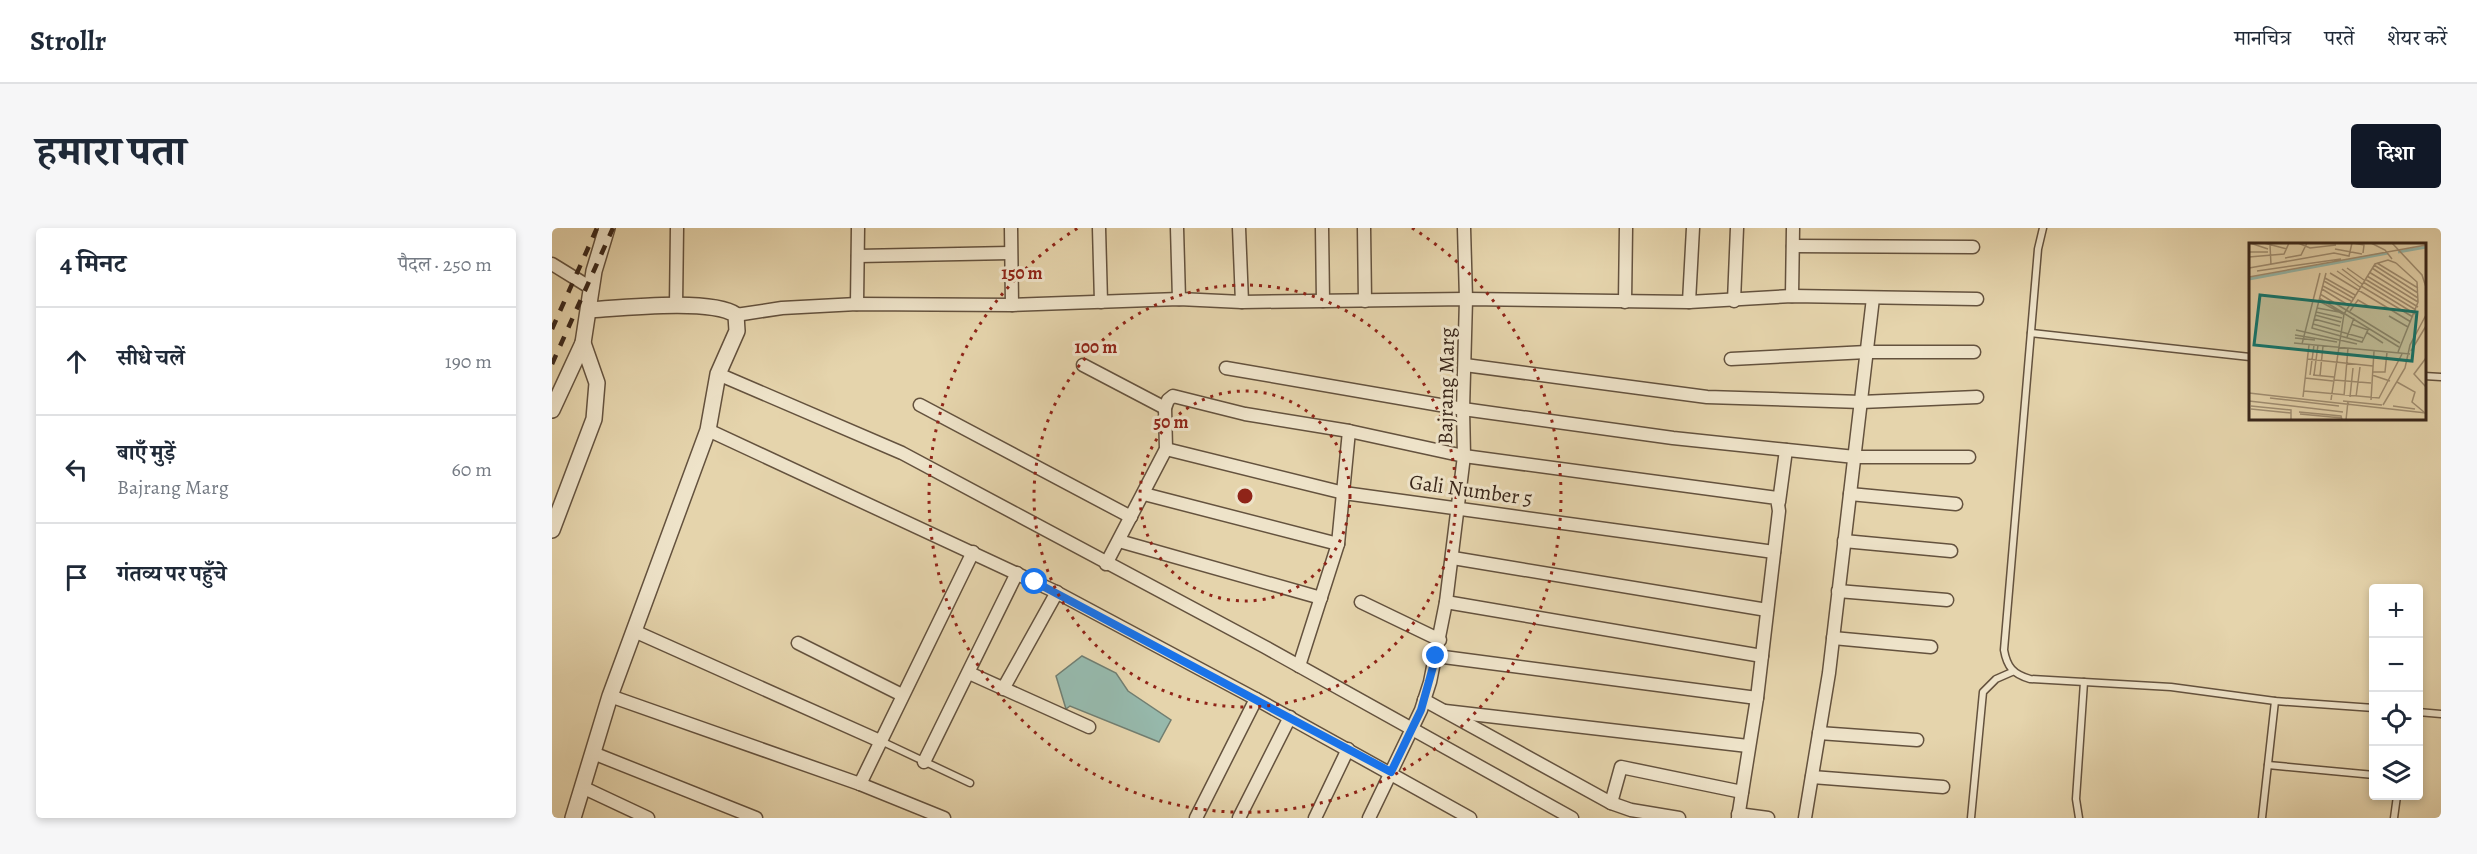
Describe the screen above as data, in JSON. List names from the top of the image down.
{
  "streets": {
    "street": ["Bajrang Marg", "Gali Number 5"]
  },
  "crossings": [
    ["Bajrang Marg", "Gali Number 5"]
  ],
  "page": {
    "header": "Strollr",
    "nav": ["मानचित्र", "परतें", "शेयर करें"],
    "title": "हमारा पता",
    "buttons": "दिशा",
    "heading": ["4 मिनट", "पैदल · 250 m"],
    "list": [
      ["सीधे चलें", "190 m"],
      ["बाएँ मुड़ें", "Bajrang Marg", "60 m"],
      "गंतव्य पर पहुँचे"
    ],
    "map_buttons": ["+", "−"]
  },
  "rings": ["150 m", "100 m", "50 m"]
}
